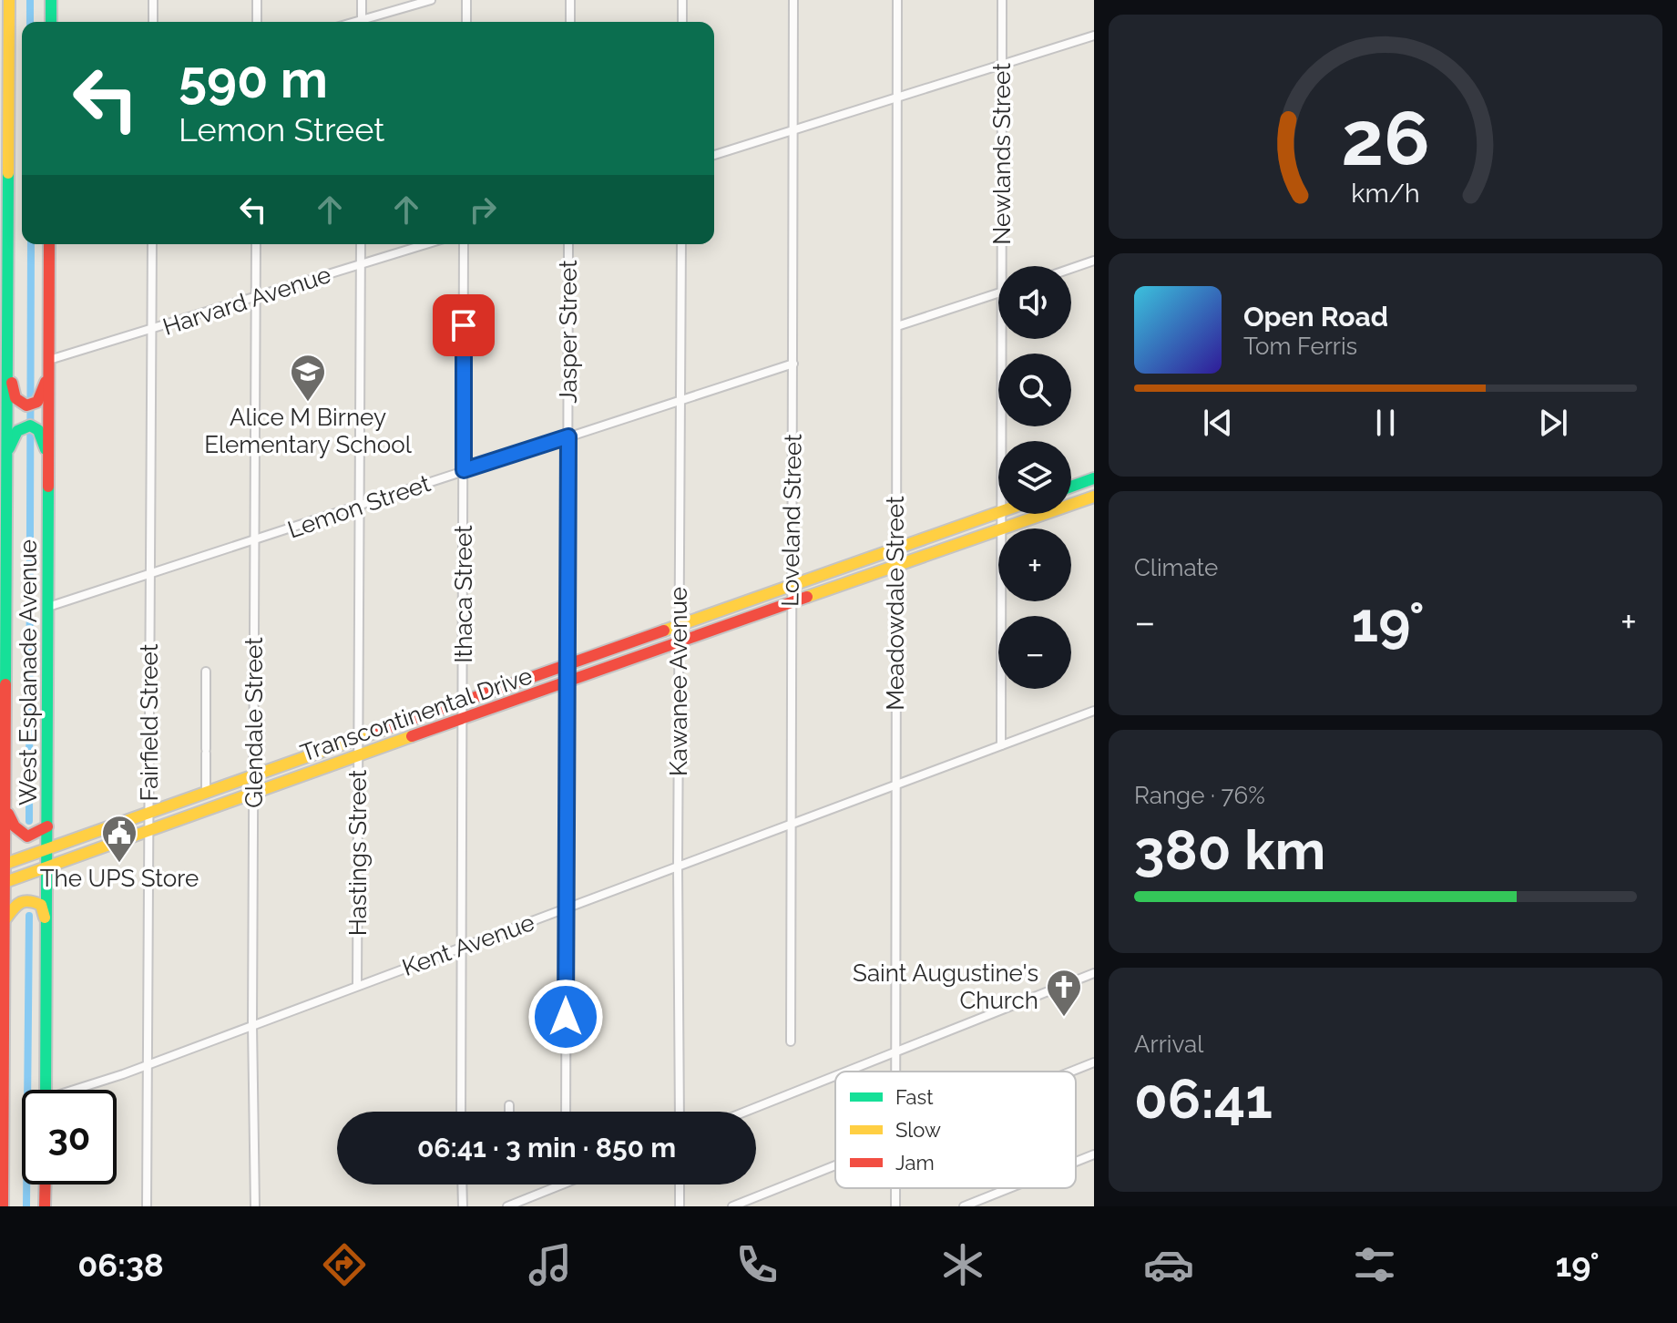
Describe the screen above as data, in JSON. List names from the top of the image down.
{
  "streets": {
    "main road": ["West Esplanade Avenue", "Transcontinental Drive"],
    "street": [
      "Newlands Street",
      "Harvard Avenue",
      "Jasper Street",
      "Lemon Street",
      "Loveland Street",
      "Ithaca Street",
      "Meadowdale Street",
      "Kawanee Avenue",
      "Fairfield Street",
      "Glendale Street",
      "Hastings Street",
      "Kent Avenue"
    ]
  },
  "crossings": [
    ["Newlands Street", "Transcontinental Drive"],
    ["Newlands Street", "Kent Avenue"],
    ["Harvard Avenue", "West Esplanade Avenue"],
    ["Harvard Avenue", "Fairfield Street"],
    ["Harvard Avenue", "Glendale Street"],
    ["Harvard Avenue", "Hastings Street"],
    ["Jasper Street", "Lemon Street"],
    ["Jasper Street", "Transcontinental Drive"],
    ["Jasper Street", "Kent Avenue"],
    ["Lemon Street", "Loveland Street"],
    ["Lemon Street", "Ithaca Street"],
    ["Lemon Street", "West Esplanade Avenue"],
    ["Lemon Street", "Kawanee Avenue"],
    ["Lemon Street", "Fairfield Street"],
    ["Lemon Street", "Glendale Street"],
    ["Lemon Street", "Hastings Street"],
    ["Loveland Street", "Transcontinental Drive"],
    ["Loveland Street", "Kent Avenue"],
    ["Ithaca Street", "Transcontinental Drive"],
    ["Ithaca Street", "Kent Avenue"],
    ["Meadowdale Street", "Transcontinental Drive"],
    ["Meadowdale Street", "Kent Avenue"],
    ["West Esplanade Avenue", "Transcontinental Drive"],
    ["Kawanee Avenue", "Transcontinental Drive"],
    ["Kawanee Avenue", "Kent Avenue"],
    ["Transcontinental Drive", "Fairfield Street"],
    ["Transcontinental Drive", "Glendale Street"],
    ["Transcontinental Drive", "Hastings Street"],
    ["Fairfield Street", "Kent Avenue"],
    ["Glendale Street", "Kent Avenue"],
    ["Hastings Street", "Kent Avenue"]
  ],
  "places": {
    "school or university": ["Alice M Birney Elementary School"],
    "public building": ["The UPS Store"],
    "church": ["Saint Augustine's Church"]
  },
  "legend": ["Fast", "Slow", "Jam"],
  "page": {
    "turn": ["590 m", "Lemon Street"],
    "map_buttons": ["+", "−"],
    "song": ["Open Road", "Tom Ferris"],
    "tile": [
      "Climate",
      ["Range · 76%", "380 km"],
      ["Arrival", "06:41"]
    ],
    "heat": ["−", "19°", "+"],
    "limit": "30",
    "trip": "06:41 · 3 min · 850 m",
    "tabs": ["06:38", "19°"],
    "gauge": ["26", "km/h"]
  }
}
